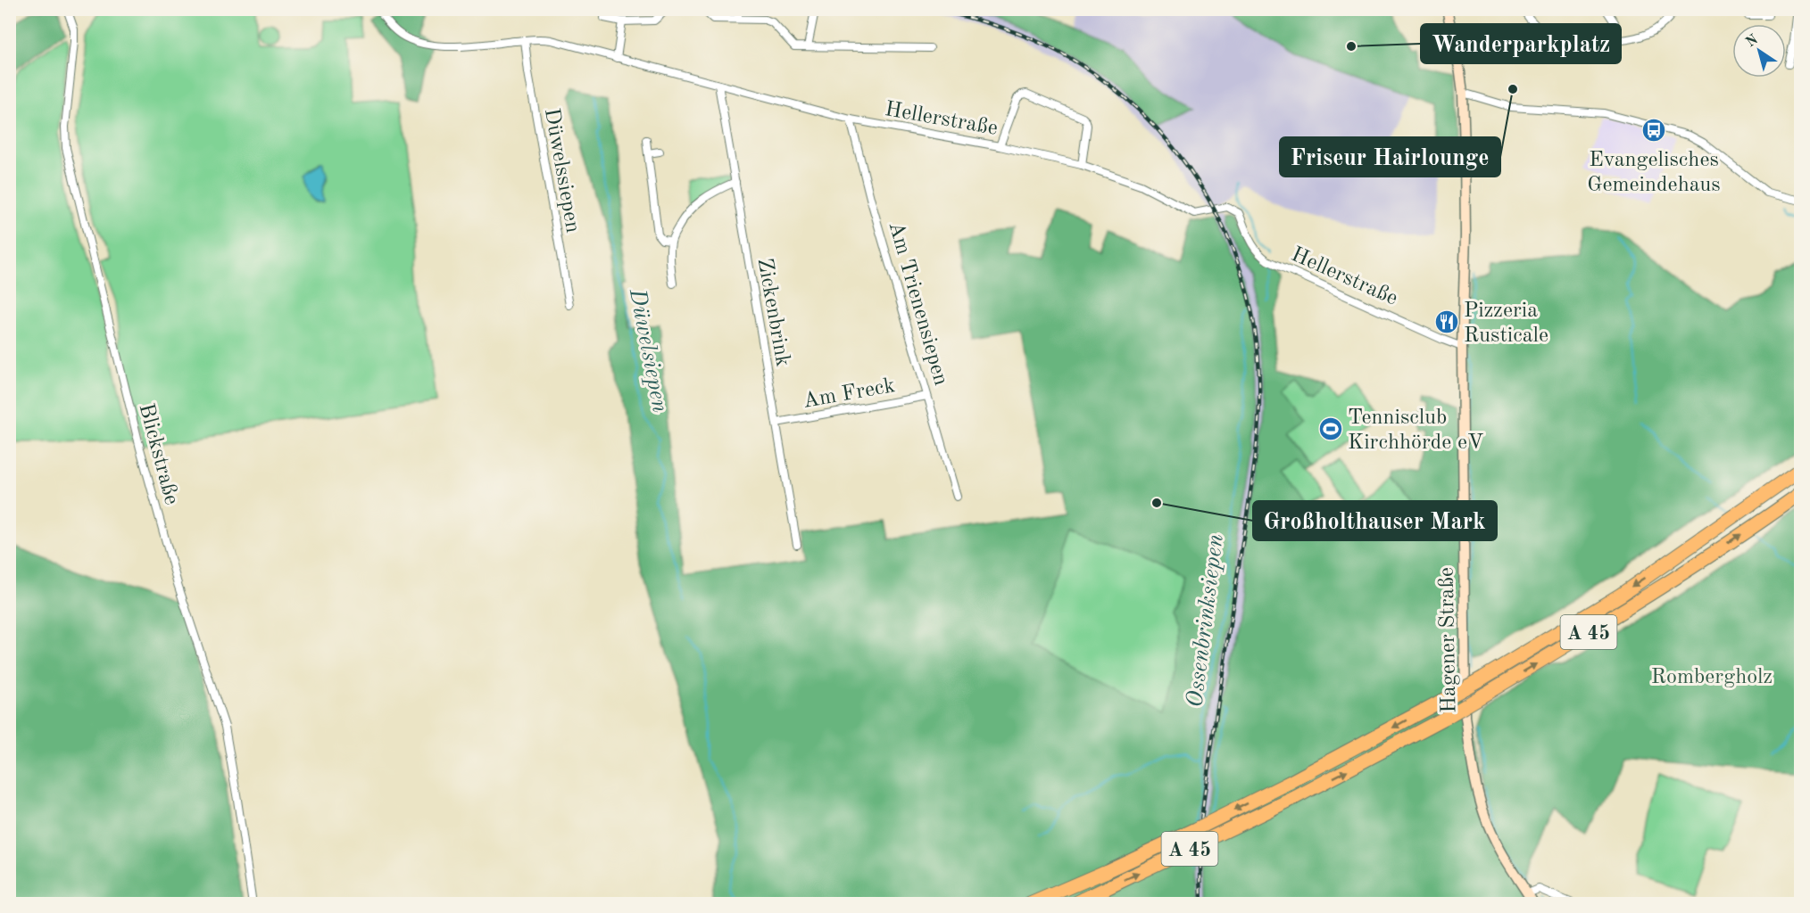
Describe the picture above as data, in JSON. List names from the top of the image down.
{
  "streets": {
    "highway": ["A 45"],
    "main road": ["Hagener Straße"],
    "street": [
      "Hellerstraße",
      "Düwelssiepen",
      "Am Trienensiepen",
      "Zickenbrink",
      "Am Freck",
      "Blickstraße"
    ]
  },
  "crossings": [
    ["Hellerstraße", "Düwelssiepen"],
    ["Hellerstraße", "Am Trienensiepen"],
    ["Hellerstraße", "Zickenbrink"],
    ["Hellerstraße", "Hagener Straße"],
    ["Am Trienensiepen", "Am Freck"],
    ["Zickenbrink", "Am Freck"]
  ],
  "water": ["Düwelsiepen", "Ossenbrinksiepen"],
  "parks": ["Rombergholz"],
  "places": {
    "other": ["Wanderparkplatz", "Friseur Hairlounge", "Großholthauser Mark"],
    "bus stop": ["Evangelisches Gemeindehaus"],
    "restaurant": ["Pizzeria Rusticale"],
    "sports": ["Tennisclub Kirchhörde eV"]
  },
  "north": "top left"
}
